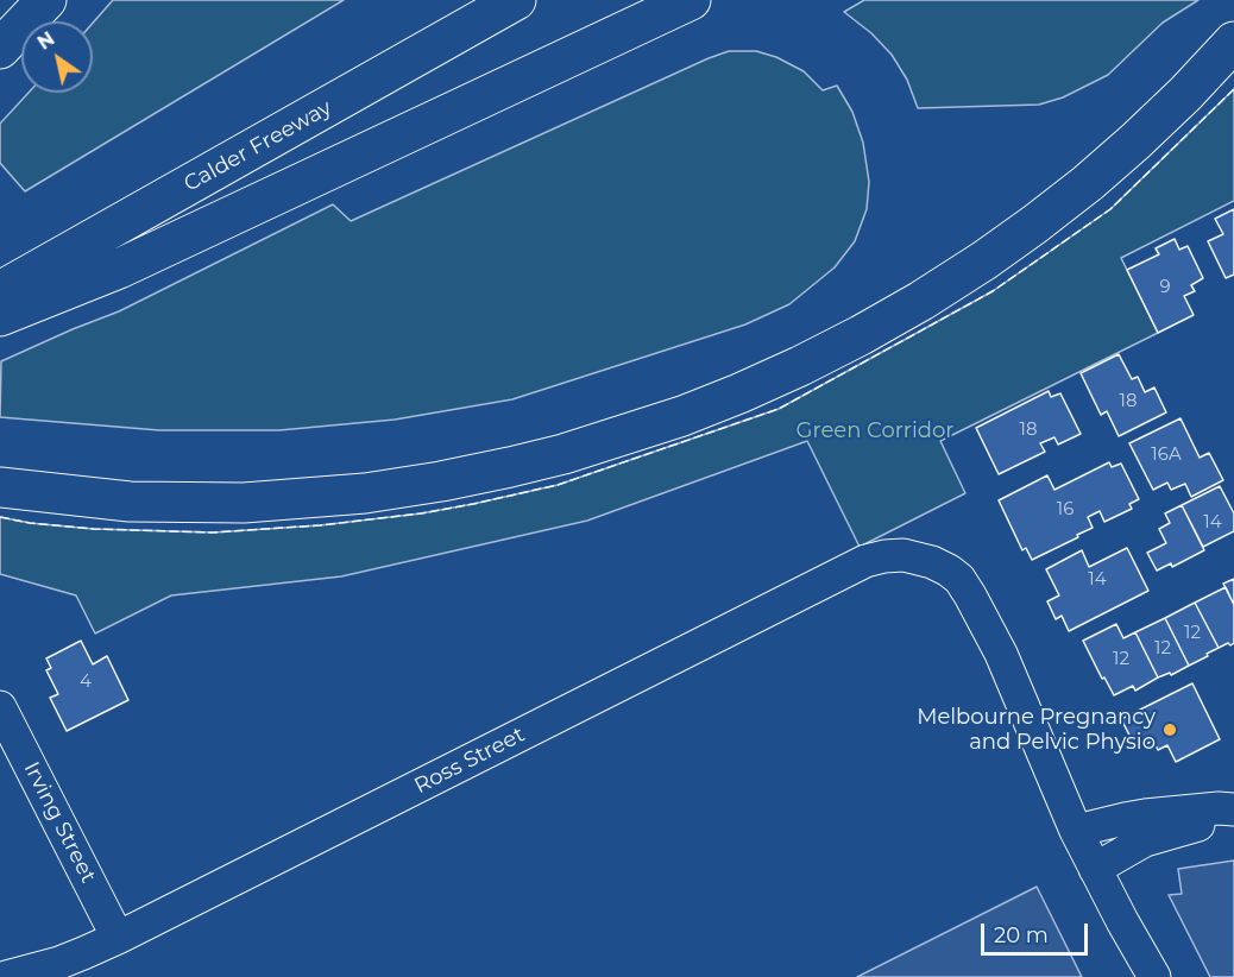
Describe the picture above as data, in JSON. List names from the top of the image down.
{
  "streets": {
    "highway": ["Calder Freeway"],
    "street": ["Ross Street", "Irving Street"]
  },
  "crossings": [
    ["Ross Street", "Irving Street"]
  ],
  "parks": ["Green Corridor"],
  "places": ["Melbourne Pregnancy and Pelvic Physio"],
  "house_numbers": [
    "9",
    "18",
    "18",
    "16A",
    "16",
    "14",
    "14",
    "12",
    "12",
    "12",
    "4"
  ],
  "scale_bar": "20 m",
  "north": "top left"
}
